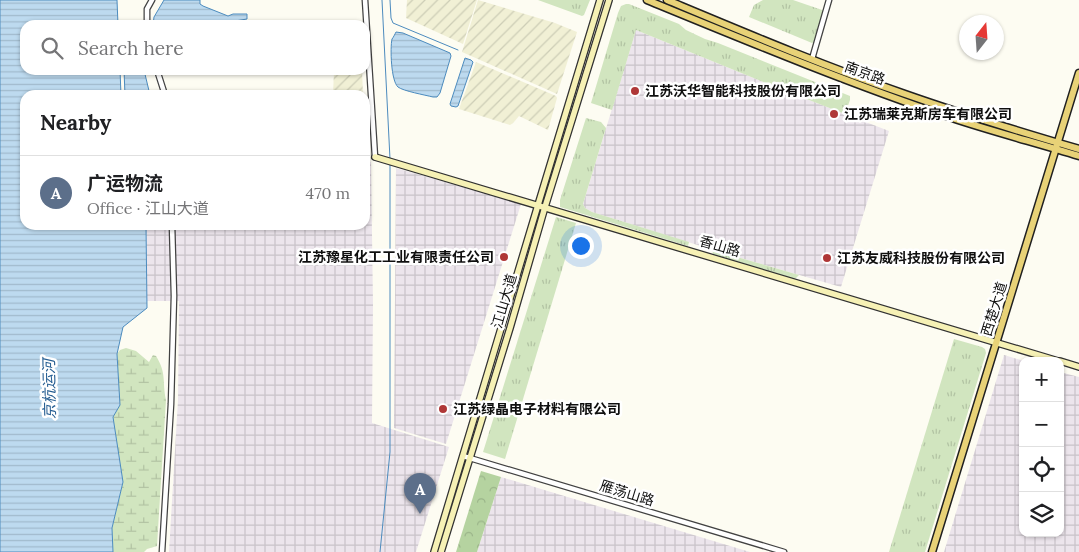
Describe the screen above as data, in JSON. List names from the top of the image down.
{
  "streets": {
    "main road": ["南京路", "西楚大道"],
    "street": ["香山路", "江山大道", "雁荡山路"]
  },
  "crossings": [
    ["南京路", "西楚大道"],
    ["香山路", "江山大道"],
    ["香山路", "西楚大道"],
    ["江山大道", "雁荡山路"]
  ],
  "water": ["京杭运河"],
  "places": [
    "江苏沃华智能科技股份有限公司",
    "江苏瑞莱克斯房车有限公司",
    "江苏豫星化工工业有限责任公司",
    "江苏友威科技股份有限公司",
    "江苏绿晶电子材料有限公司"
  ],
  "north": "top",
  "page": {
    "search": "Search here",
    "heading": "Nearby",
    "list": [
      {
        "mark": "A",
        "name": "广运物流",
        "note": "Office · 江山大道",
        "value": "470 m"
      }
    ],
    "map_buttons": ["+", "−"],
    "pins": "A"
  }
}
